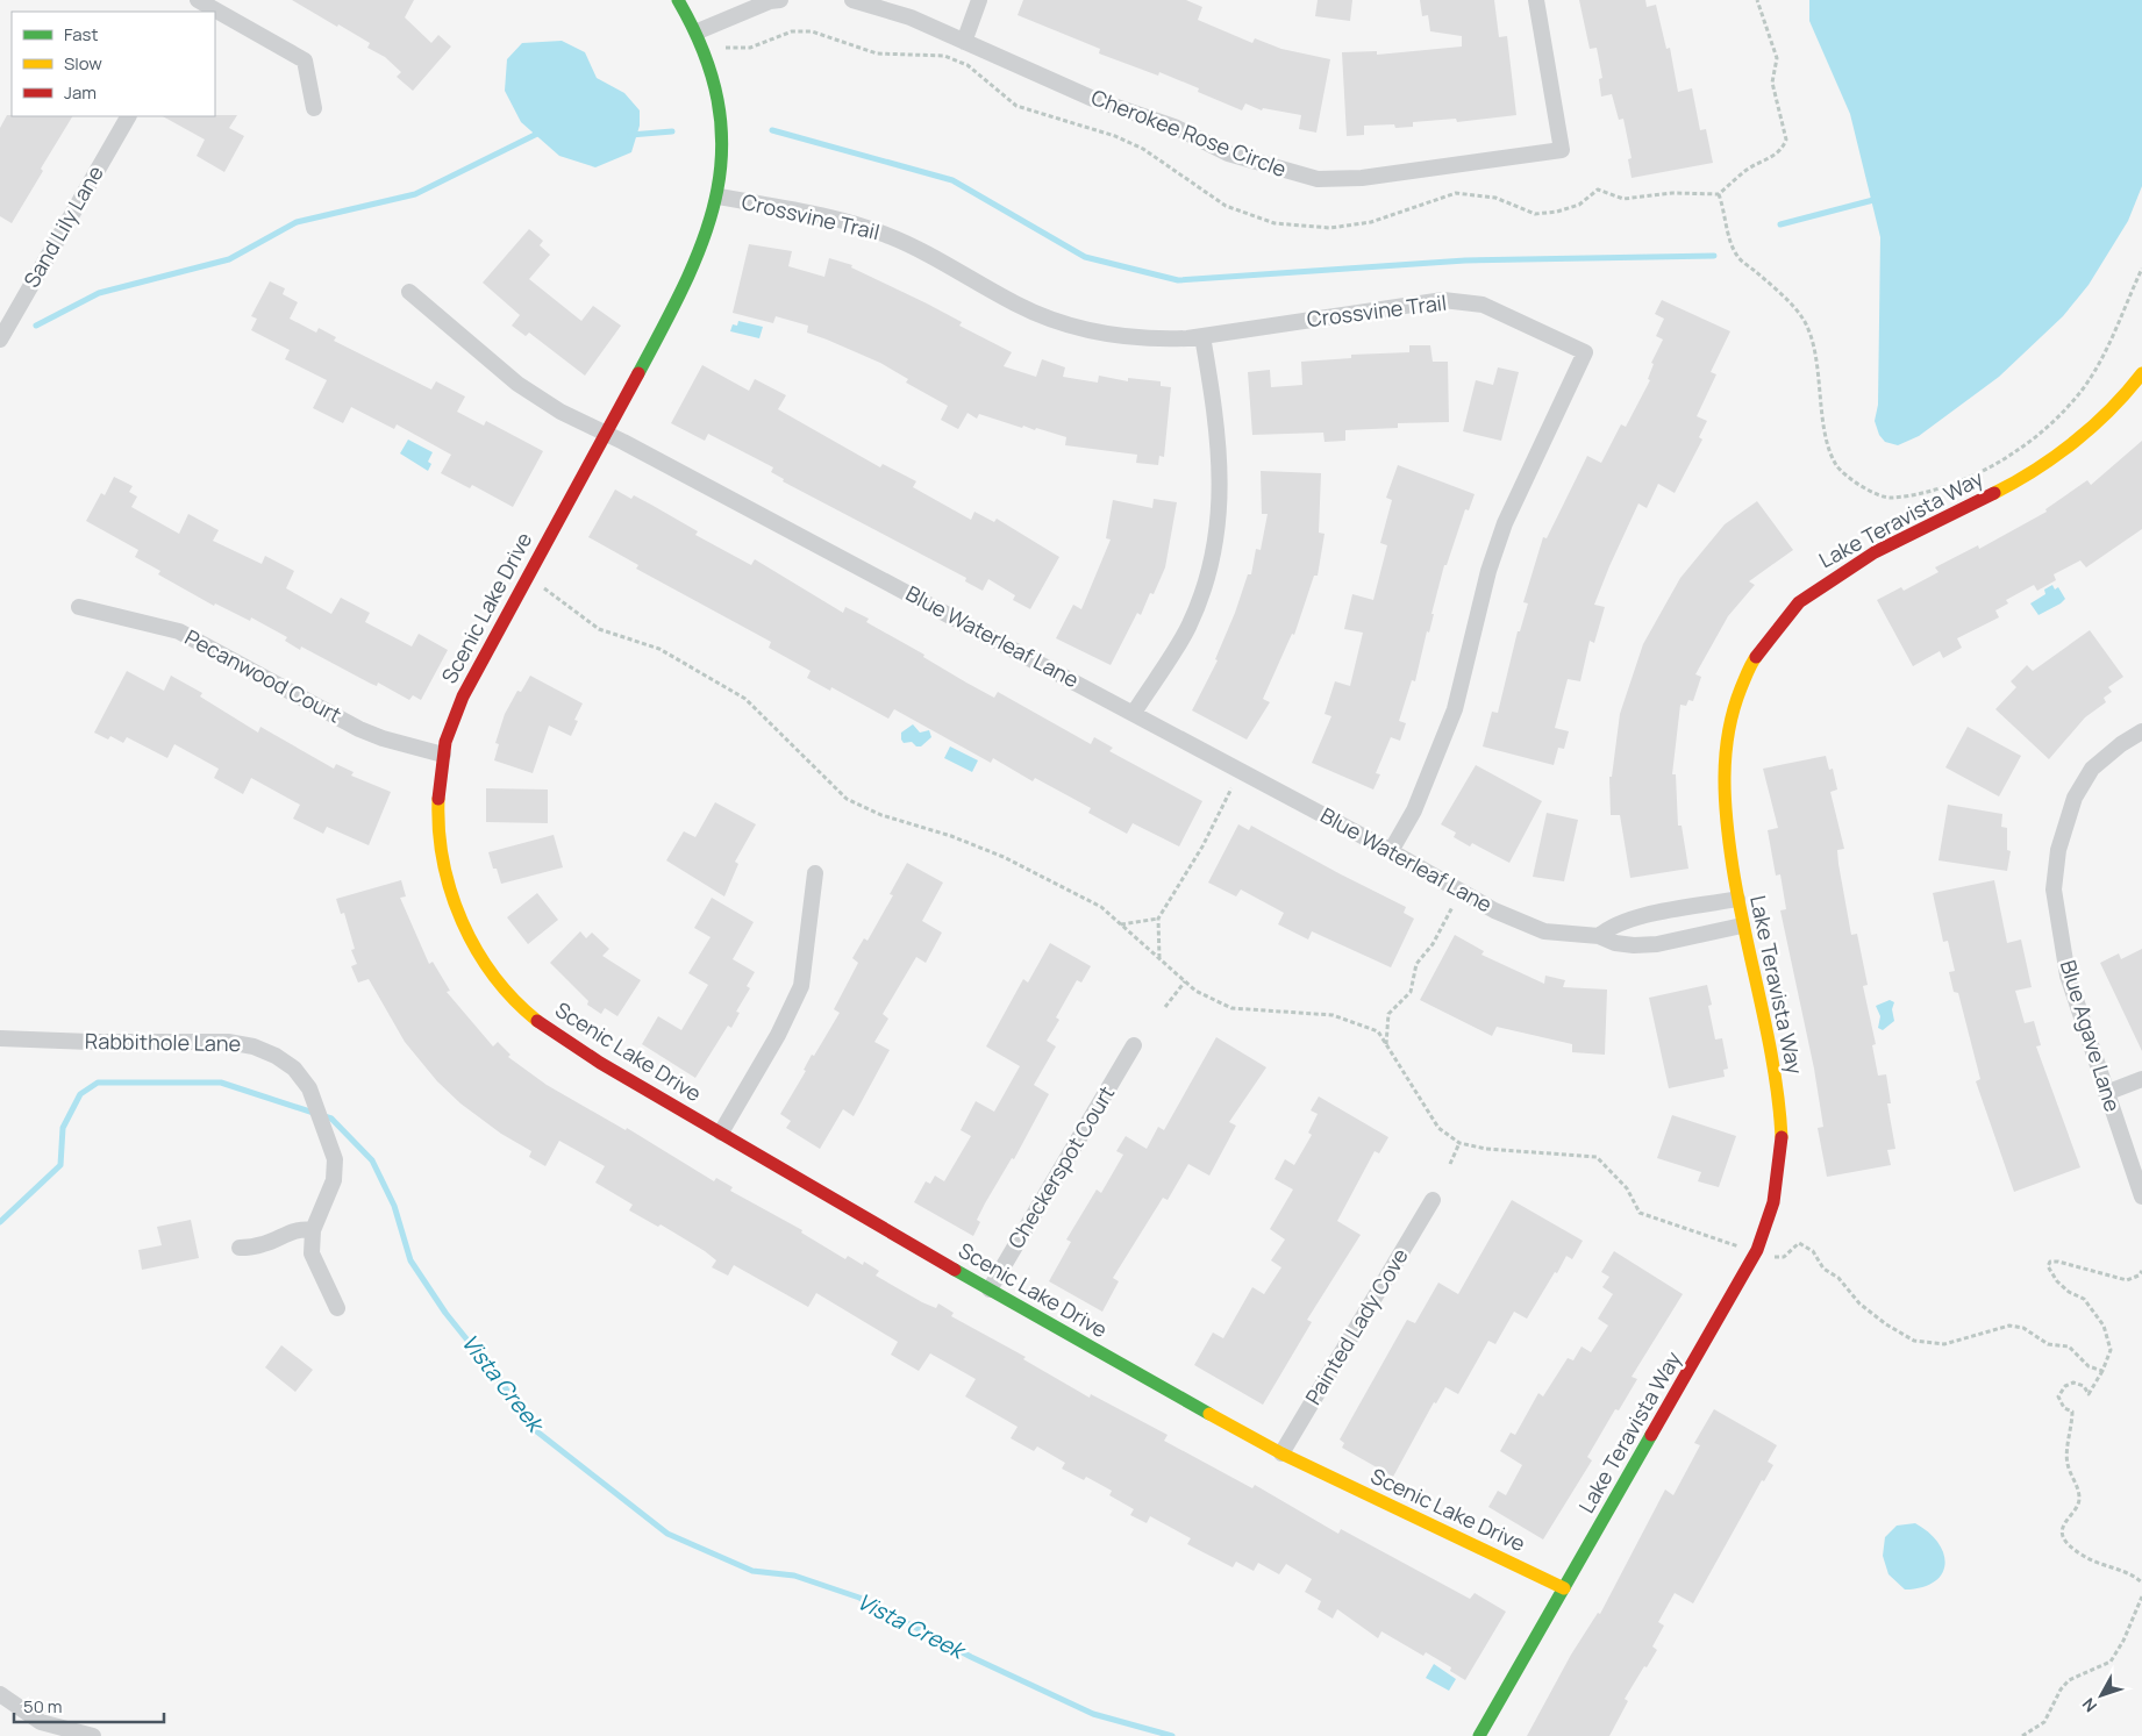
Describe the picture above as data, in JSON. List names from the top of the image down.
{
  "streets": {
    "street": [
      "Cherokee Rose Circle",
      "Crossvine Trail",
      "Sand Lily Lane",
      "Lake Teravista Way",
      "Scenic Lake Drive",
      "Blue Waterleaf Lane",
      "Pecanwood Court",
      "Blue Agave Lane",
      "Rabbithole Lane",
      "Checkerspot Court",
      "Painted Lady Cove"
    ]
  },
  "crossings": [
    ["Crossvine Trail", "Scenic Lake Drive"],
    ["Crossvine Trail", "Blue Waterleaf Lane"],
    ["Lake Teravista Way", "Scenic Lake Drive"],
    ["Lake Teravista Way", "Blue Waterleaf Lane"],
    ["Scenic Lake Drive", "Blue Waterleaf Lane"],
    ["Scenic Lake Drive", "Pecanwood Court"],
    ["Scenic Lake Drive", "Checkerspot Court"],
    ["Scenic Lake Drive", "Painted Lady Cove"]
  ],
  "water": ["Vista Creek"],
  "legend": ["Fast", "Slow", "Jam"],
  "scale_bar": "50 m",
  "north": "bottom left"
}
